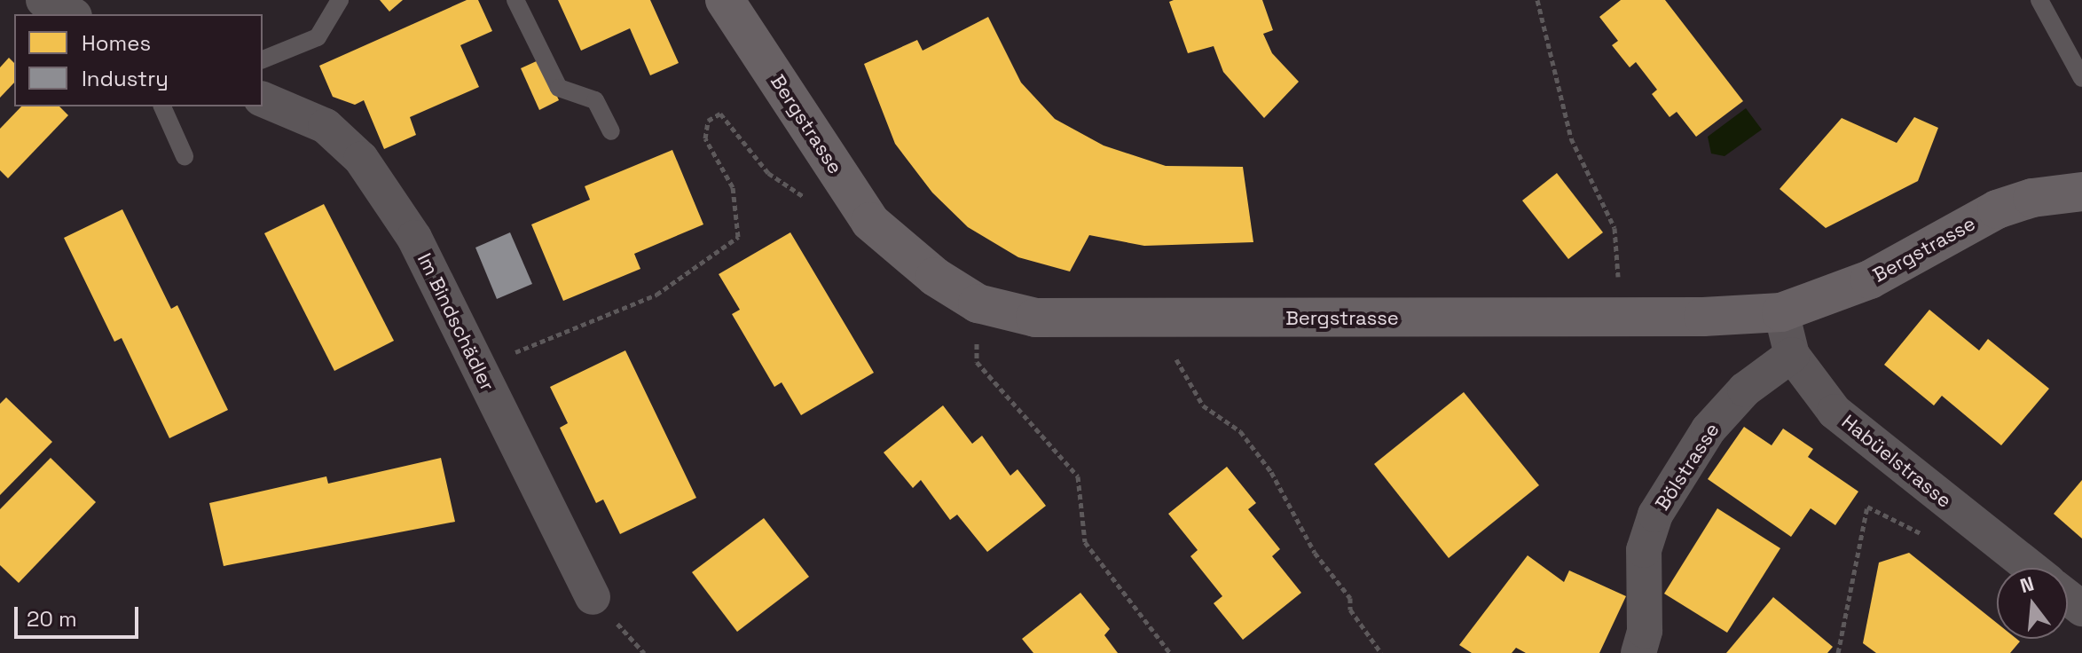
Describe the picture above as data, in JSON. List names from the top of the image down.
{
  "streets": {
    "street": [
      "Bergstrasse",
      "Im Bindschädler",
      "Habüelstrasse",
      "Bölstrasse"
    ]
  },
  "crossings": [
    ["Bergstrasse", "Habüelstrasse"],
    ["Habüelstrasse", "Bölstrasse"]
  ],
  "legend": ["Homes", "Industry"],
  "scale_bar": "20 m",
  "north": "top"
}
